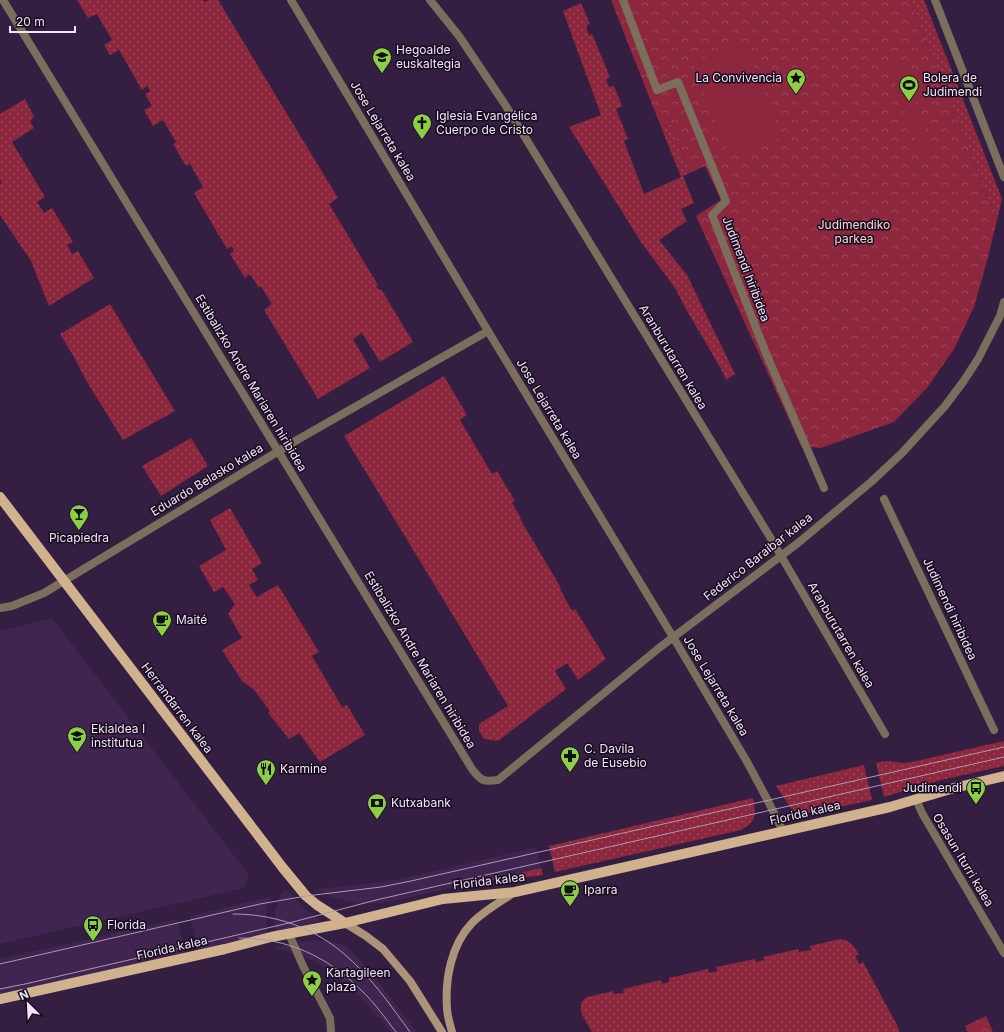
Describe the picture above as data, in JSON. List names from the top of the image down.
{
  "streets": {
    "main road": ["Herrandarren kalea", "Florida kalea"],
    "street": [
      "Jose Lejarreta kalea",
      "Judimendi hiribidea",
      "Aranburutarren kalea",
      "Estibalizko Andre Mariaren hiribidea",
      "Eduardo Belasko kalea",
      "Federico Baraibar kalea",
      "Osasun Iturri kalea"
    ]
  },
  "crossings": [
    ["Jose Lejarreta kalea", "Eduardo Belasko kalea"],
    ["Jose Lejarreta kalea", "Federico Baraibar kalea"],
    ["Jose Lejarreta kalea", "Florida kalea"],
    ["Aranburutarren kalea", "Federico Baraibar kalea"],
    ["Estibalizko Andre Mariaren hiribidea", "Eduardo Belasko kalea"],
    ["Estibalizko Andre Mariaren hiribidea", "Federico Baraibar kalea"],
    ["Eduardo Belasko kalea", "Herrandarren kalea"],
    ["Herrandarren kalea", "Florida kalea"],
    ["Florida kalea", "Osasun Iturri kalea"]
  ],
  "parks": ["Judimendiko parkea"],
  "places": {
    "school or university": ["Hegoalde euskaltegia", "Ekialdea I institutua"],
    "place": ["La Convivencia", "Kartagileen plaza"],
    "sports": ["Bolera de Judimendi"],
    "church": ["Iglesia Evangélica Cuerpo de Cristo"],
    "bar": ["Picapiedra"],
    "cafe": ["Maité", "Iparra"],
    "pharmacy": ["C. Davila de Eusebio"],
    "restaurant": ["Karmine"],
    "bus stop": ["Judimendi", "Florida"],
    "bank": ["Kutxabank"]
  },
  "scale_bar": "20 m",
  "north": "top left"
}
